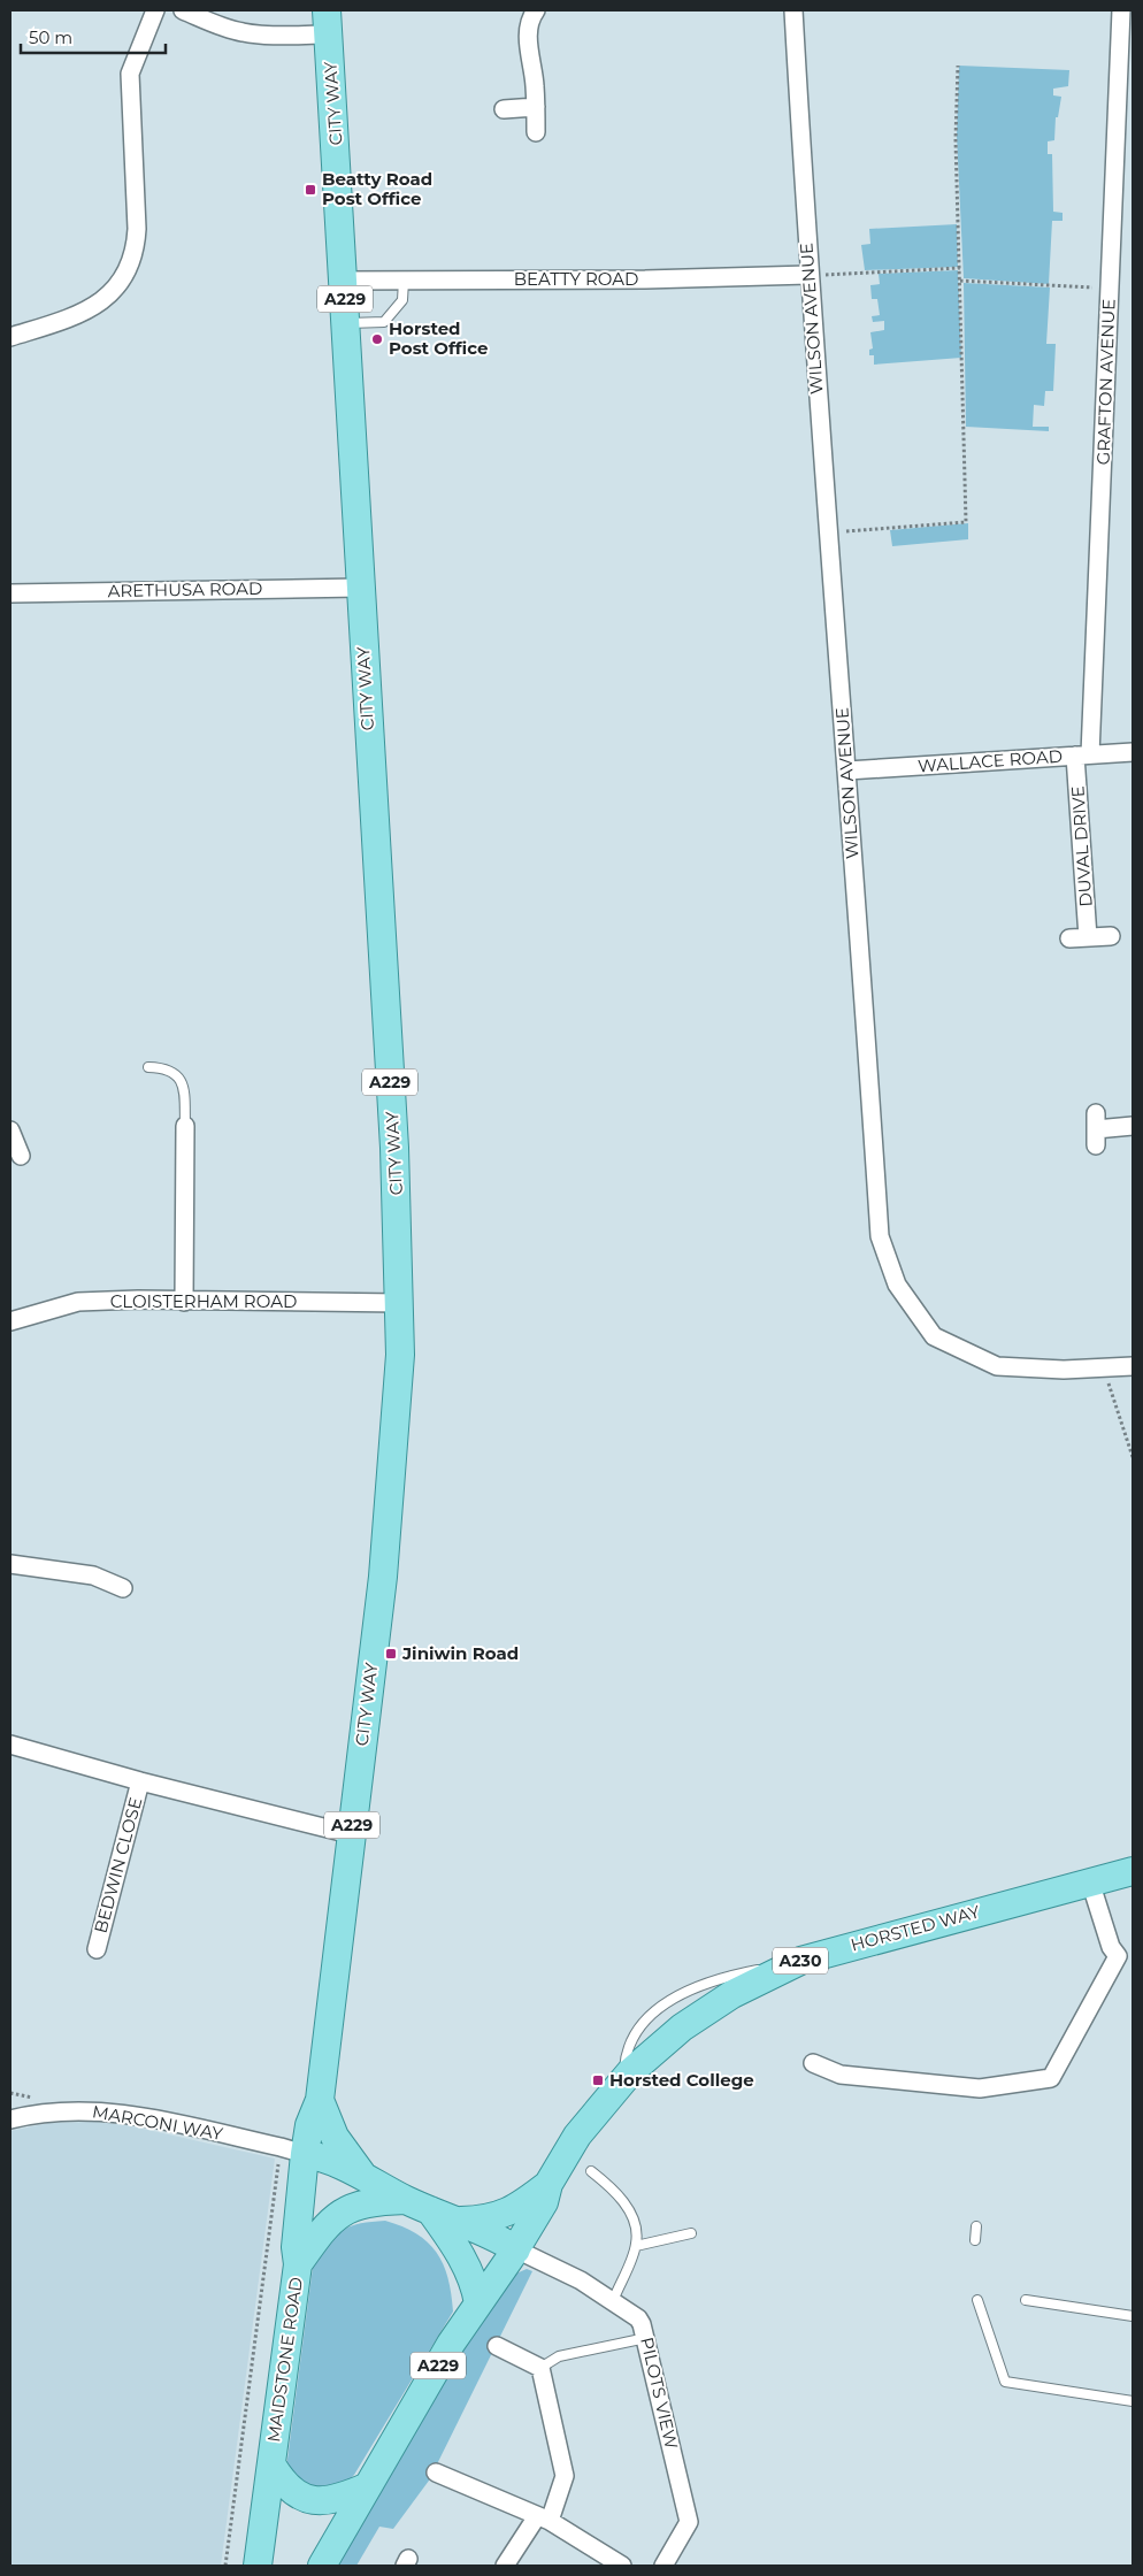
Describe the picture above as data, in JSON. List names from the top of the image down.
{
  "streets": {
    "main road": [
      "CITY WAY",
      "A229",
      "HORSTED WAY",
      "A230",
      "MAIDSTONE ROAD"
    ],
    "street": [
      "BEATTY ROAD",
      "WILSON AVENUE",
      "GRAFTON AVENUE",
      "ARETHUSA ROAD",
      "WALLACE ROAD",
      "DUVAL DRIVE",
      "CLOISTERHAM ROAD",
      "BEDWIN CLOSE",
      "MARCONI WAY",
      "PILOTS VIEW"
    ]
  },
  "crossings": [
    ["CITY WAY", "BEATTY ROAD"],
    ["CITY WAY", "ARETHUSA ROAD"],
    ["CITY WAY", "CLOISTERHAM ROAD"],
    ["CITY WAY", "MARCONI WAY"],
    ["CITY WAY", "MAIDSTONE ROAD"],
    ["BEATTY ROAD", "WILSON AVENUE"],
    ["A229", "HORSTED WAY"],
    ["A229", "PILOTS VIEW"],
    ["WILSON AVENUE", "WALLACE ROAD"],
    ["GRAFTON AVENUE", "WALLACE ROAD"],
    ["GRAFTON AVENUE", "DUVAL DRIVE"],
    ["WALLACE ROAD", "DUVAL DRIVE"],
    ["HORSTED WAY", "PILOTS VIEW"],
    ["MARCONI WAY", "MAIDSTONE ROAD"]
  ],
  "places": {
    "transit": ["Beatty Road Post Office", "Jiniwin Road", "Horsted College"],
    "other": ["Horsted Post Office"]
  },
  "scale_bar": "50 m"
}
